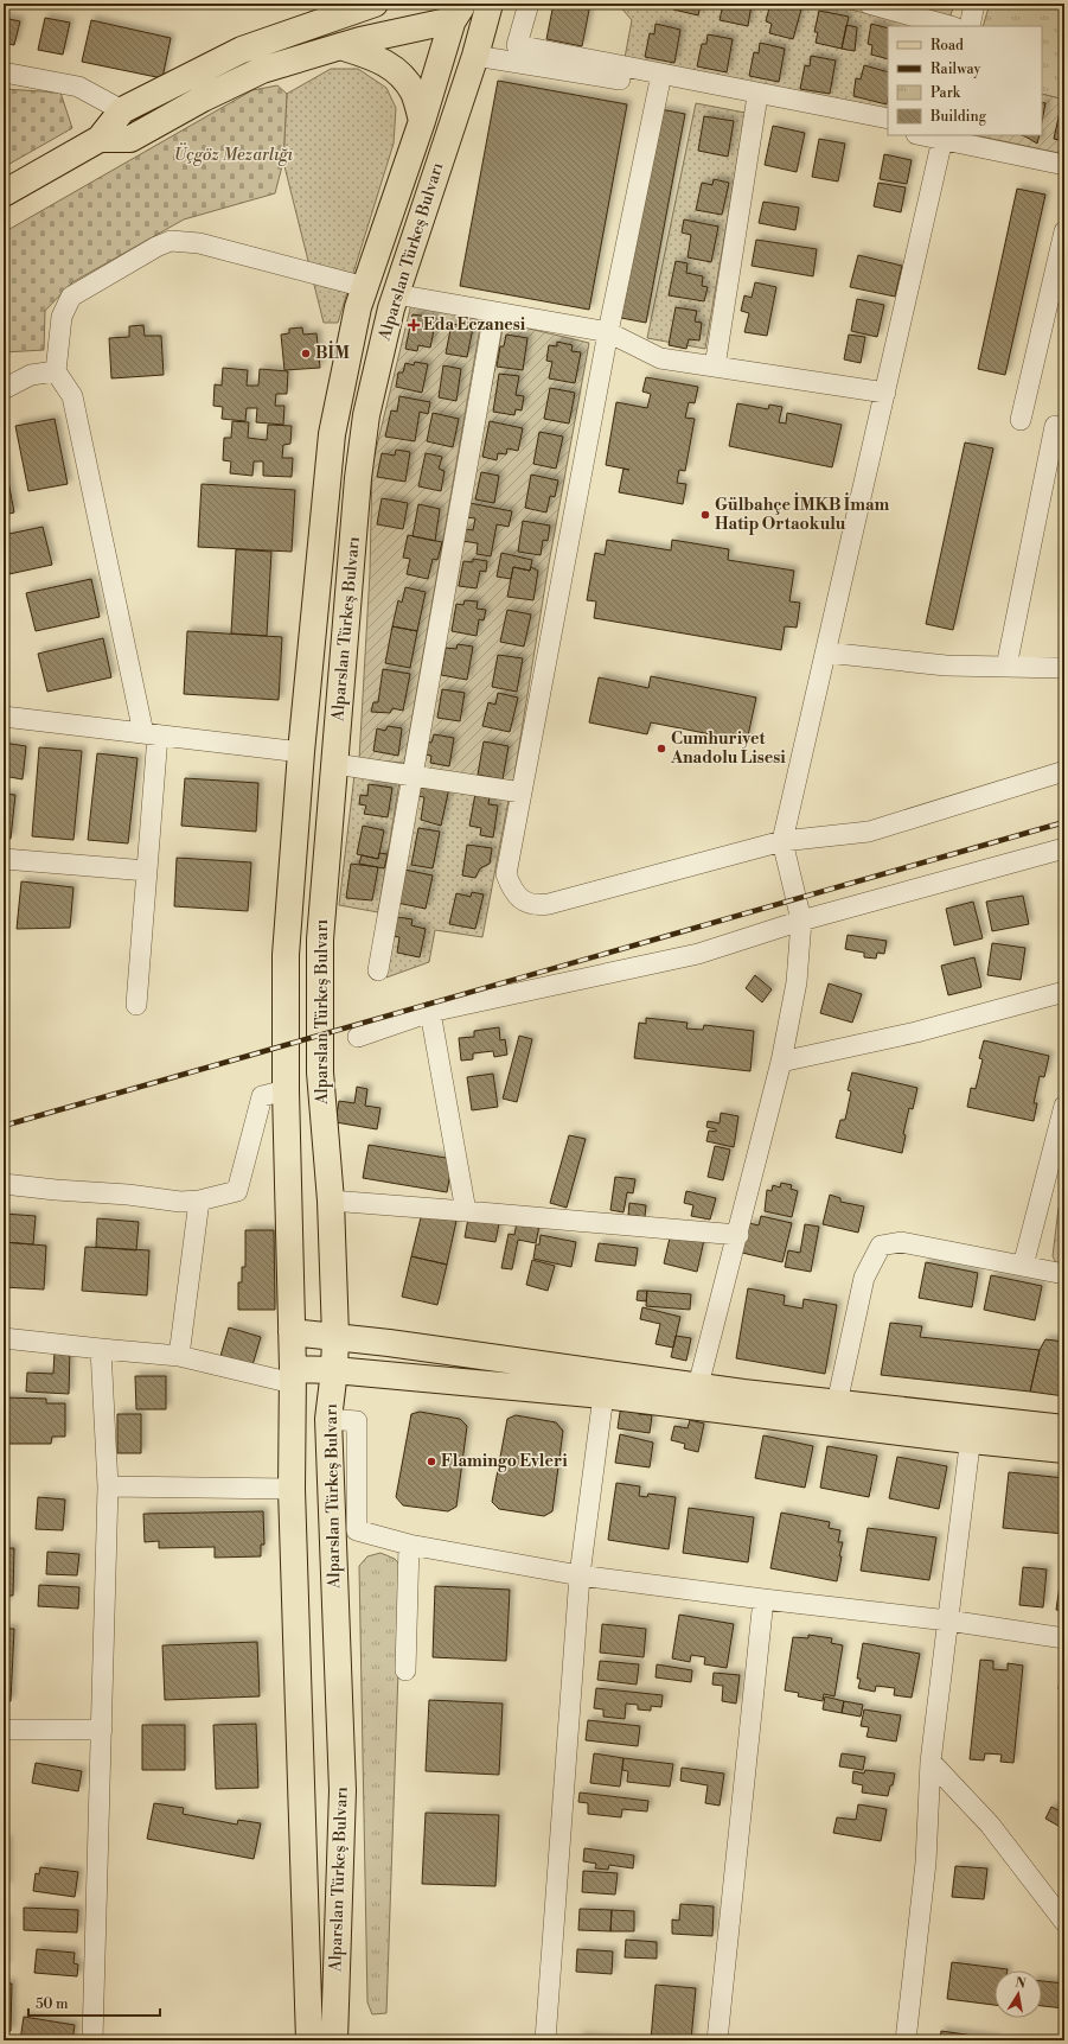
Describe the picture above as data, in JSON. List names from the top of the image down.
{
  "streets": {
    "main road": ["Alparslan Türkeş Bulvarı"]
  },
  "parks": ["Üçgöz Mezarlığı"],
  "places": {
    "health": ["Eda Eczanesi"],
    "other": [
      "BİM",
      "Gülbahçe İMKB İmam Hatip Ortaokulu",
      "Cumhuriyet Anadolu Lisesi",
      "Flamingo Evleri"
    ]
  },
  "legend": [
    "Road",
    "Railway",
    "Park",
    "Building"
  ],
  "scale_bar": "50 m",
  "north": "top"
}
